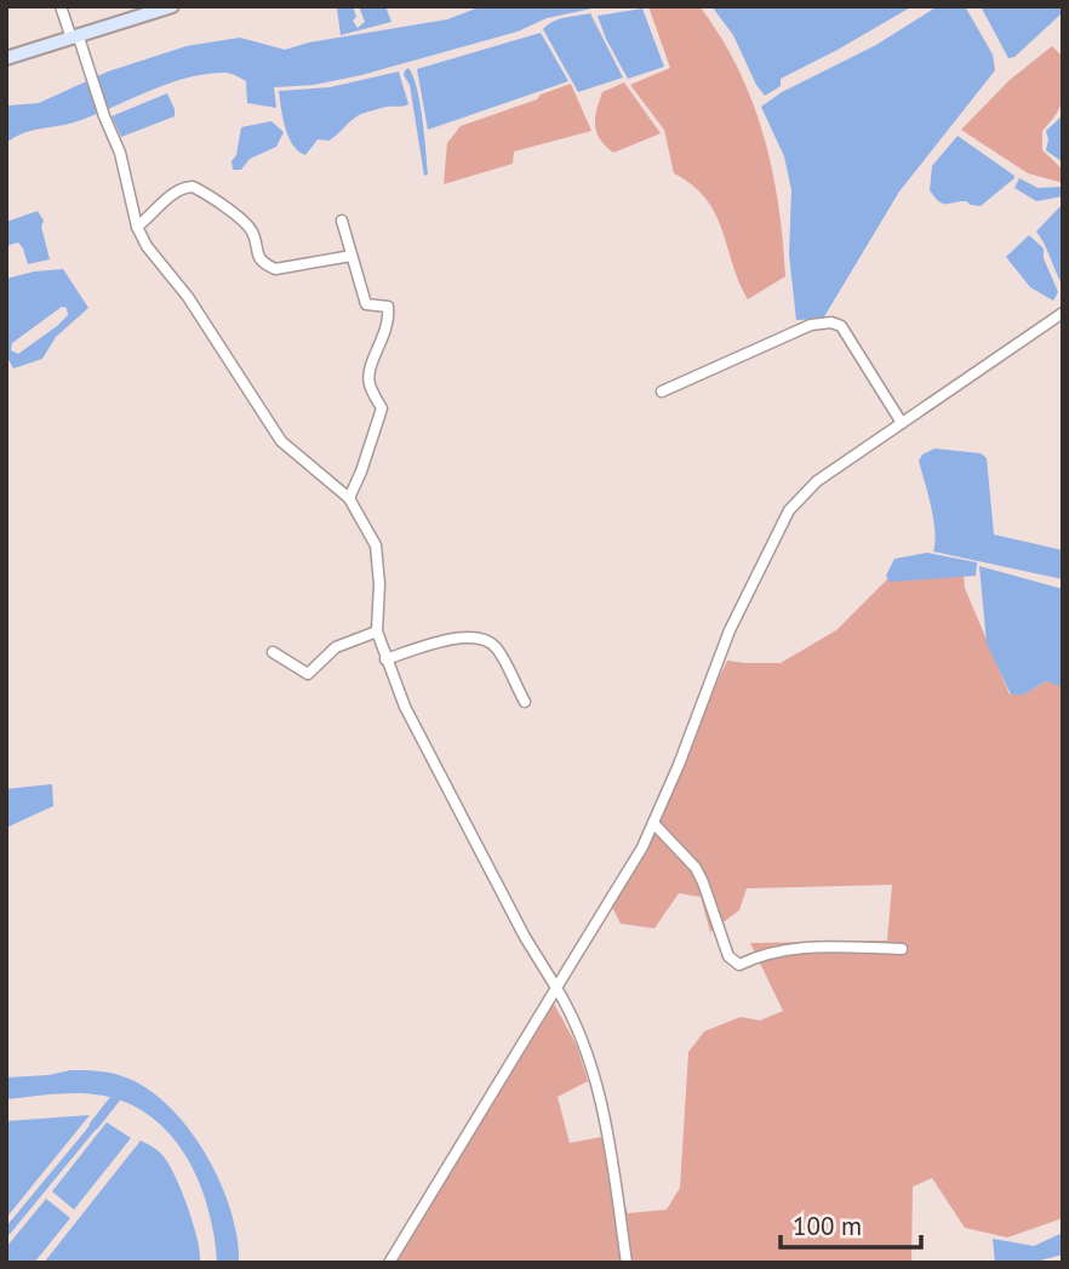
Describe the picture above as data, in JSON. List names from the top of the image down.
{
  "scale_bar": "100 m"
}
